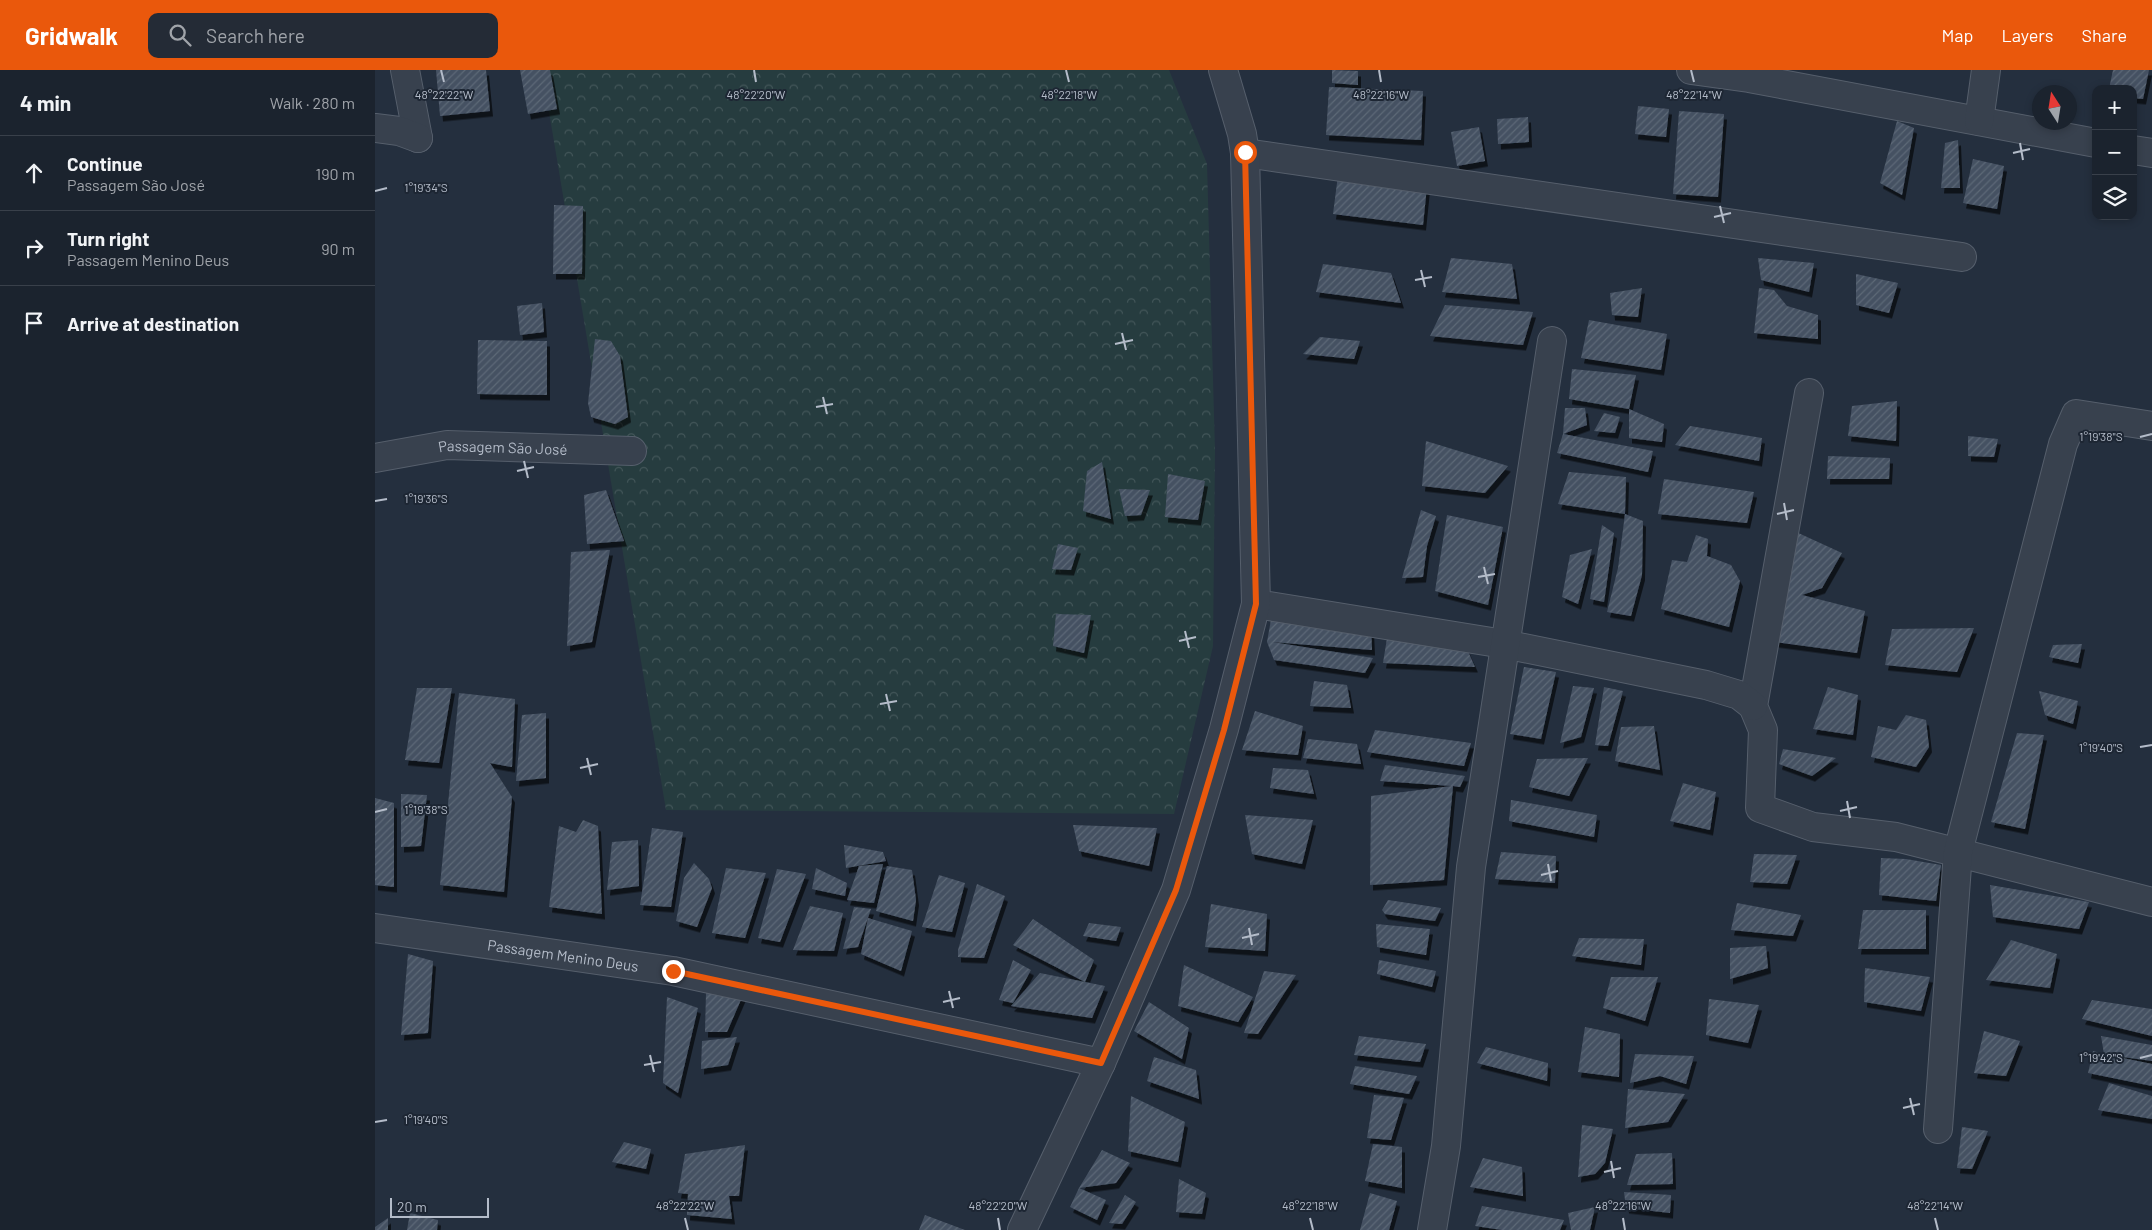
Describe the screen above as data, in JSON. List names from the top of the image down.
{
  "streets": {
    "street": ["Passagem São José", "Passagem Menino Deus"]
  },
  "scale_bar": "20 m",
  "north": "top",
  "page": {
    "header": "Gridwalk",
    "search": "Search here",
    "nav": ["Map", "Layers", "Share"],
    "heading": ["4 min", "Walk · 280 m"],
    "map_buttons": ["+", "−"],
    "list": [
      ["Continue", "Passagem São José", "190 m"],
      ["Turn right", "Passagem Menino Deus", "90 m"],
      "Arrive at destination"
    ],
    "scale": "20 m"
  },
  "coordinates": [
    "48°22'22\"W",
    "48°22'20\"W",
    "48°22'18\"W",
    "48°22'16\"W",
    "48°22'14\"W",
    "1°19'34\"S",
    "1°19'38\"S",
    "1°19'36\"S",
    "1°19'40\"S",
    "1°19'42\"S"
  ]
}
